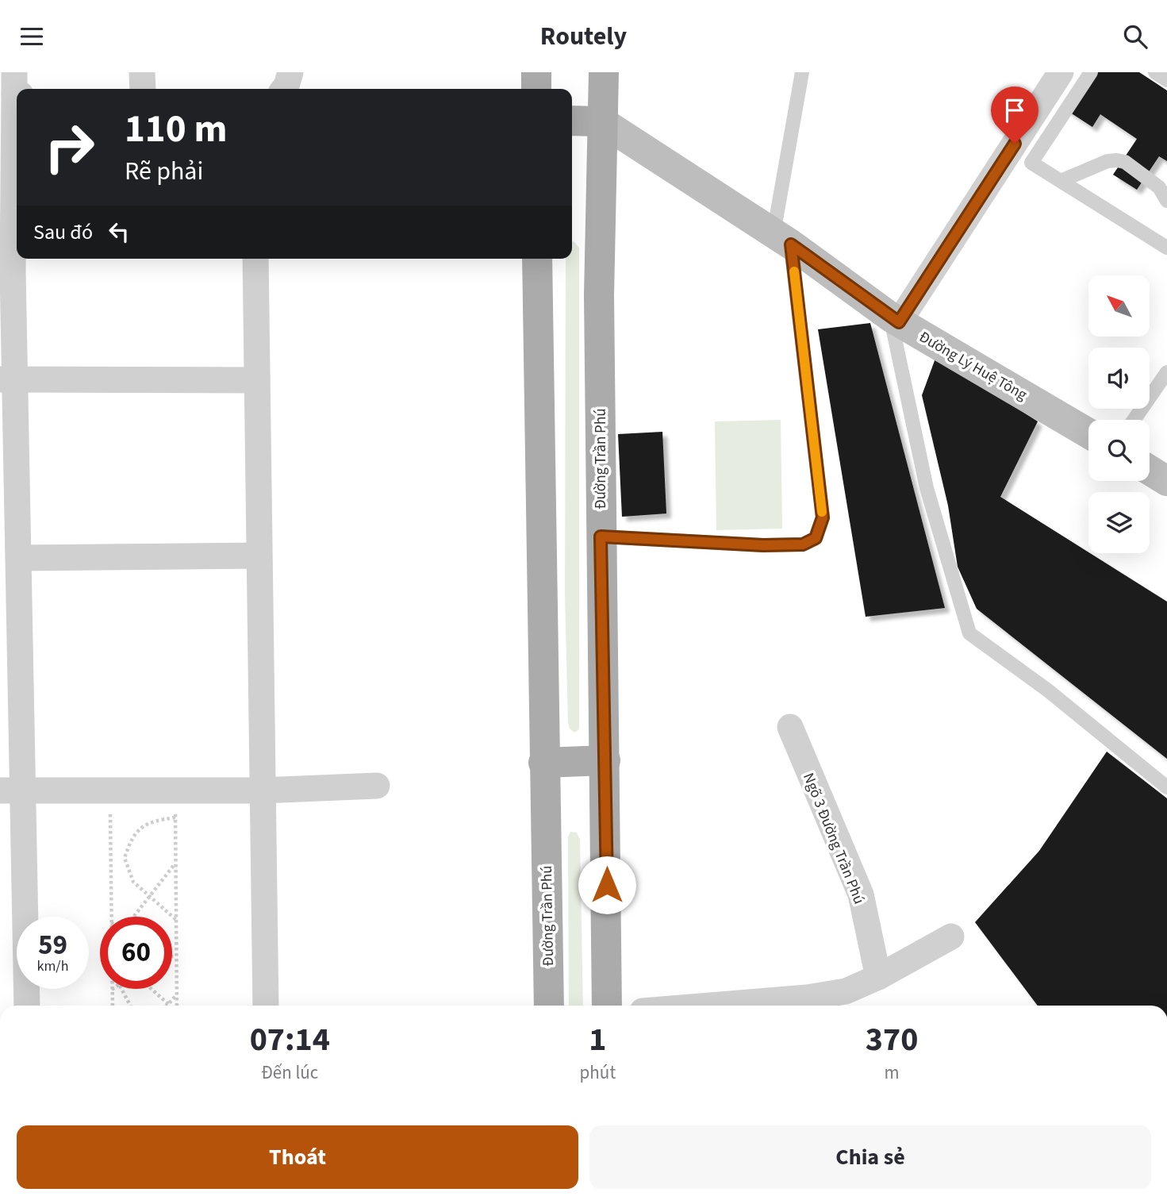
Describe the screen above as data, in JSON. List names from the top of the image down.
{
  "streets": {
    "main road": ["Đường Lý Huệ Tông", "Đường Trần Phú"],
    "street": ["Ngõ 3 Đường Trần Phú"]
  },
  "crossings": [
    ["Đường Lý Huệ Tông", "Đường Trần Phú"]
  ],
  "north": "top left",
  "page": {
    "header": "Routely",
    "turn": ["110 m", "Rẽ phải"],
    "then": "Sau đó",
    "speed": "59 km/h",
    "limit": "60",
    "eta": [
      "07:14",
      "Đến lúc",
      "1",
      "phút",
      "370",
      "m"
    ],
    "buttons": ["Thoát", "Chia sẻ"]
  }
}
